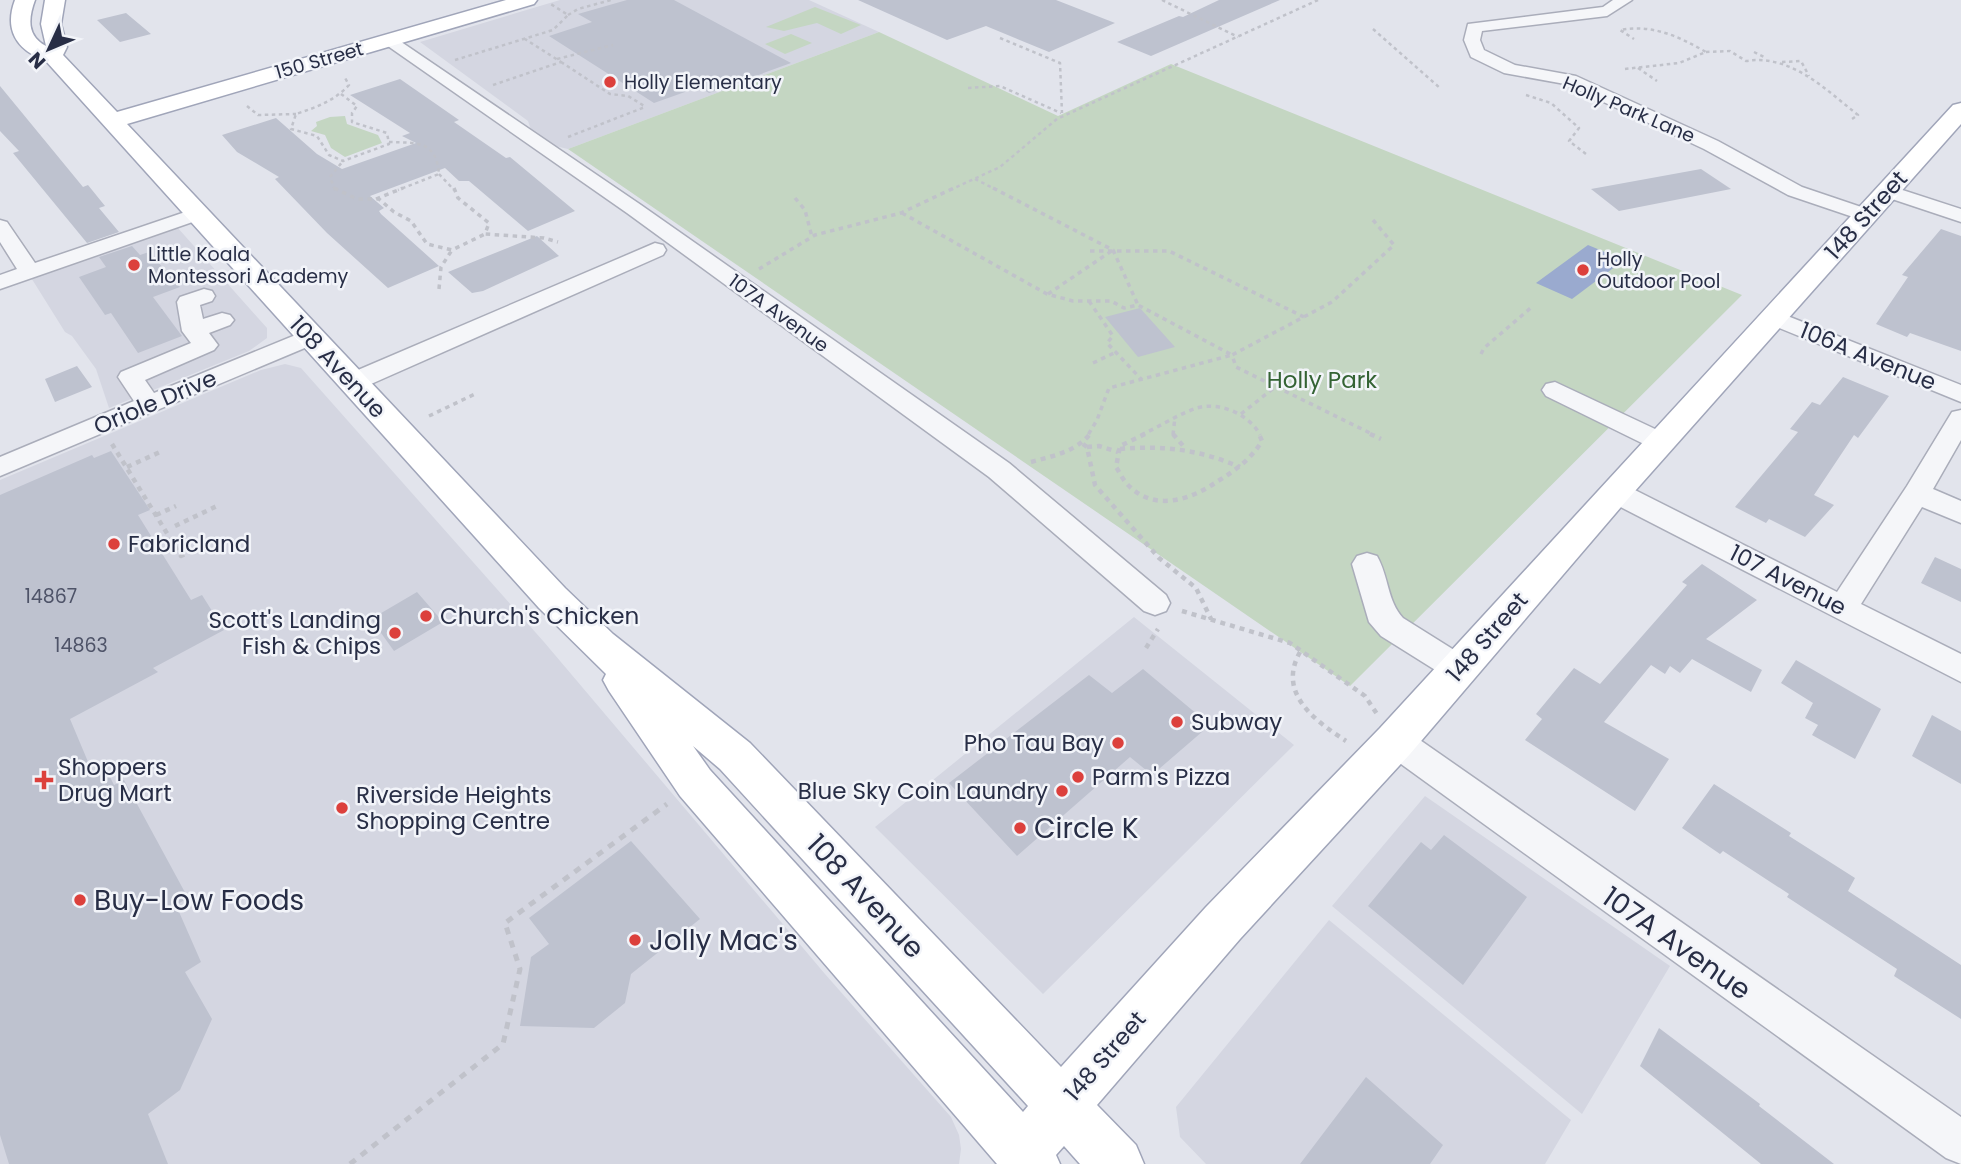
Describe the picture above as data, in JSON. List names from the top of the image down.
{
  "streets": {
    "main road": ["150 Street", "148 Street", "108 Avenue"],
    "street": [
      "Holly Park Lane",
      "107A Avenue",
      "106A Avenue",
      "Oriole Drive",
      "107 Avenue"
    ]
  },
  "crossings": [
    ["150 Street", "107A Avenue"],
    ["150 Street", "108 Avenue"],
    ["Holly Park Lane", "148 Street"],
    ["148 Street", "107A Avenue"],
    ["148 Street", "106A Avenue"],
    ["148 Street", "108 Avenue"],
    ["148 Street", "107 Avenue"],
    ["108 Avenue", "Oriole Drive"]
  ],
  "parks": ["Holly Park"],
  "places": {
    "other": [
      "Holly Elementary",
      "Little Koala Montessori Academy",
      "Holly Outdoor Pool",
      "Fabricland",
      "Church's Chicken",
      "Scott's Landing Fish & Chips",
      "Subway",
      "Pho Tau Bay",
      "Parm's Pizza",
      "Blue Sky Coin Laundry",
      "Riverside Heights Shopping Centre",
      "Circle K",
      "Buy-Low Foods",
      "Jolly Mac's"
    ],
    "health": ["Shoppers Drug Mart"]
  },
  "house_numbers": ["14867", "14863"],
  "north": "bottom left"
}
